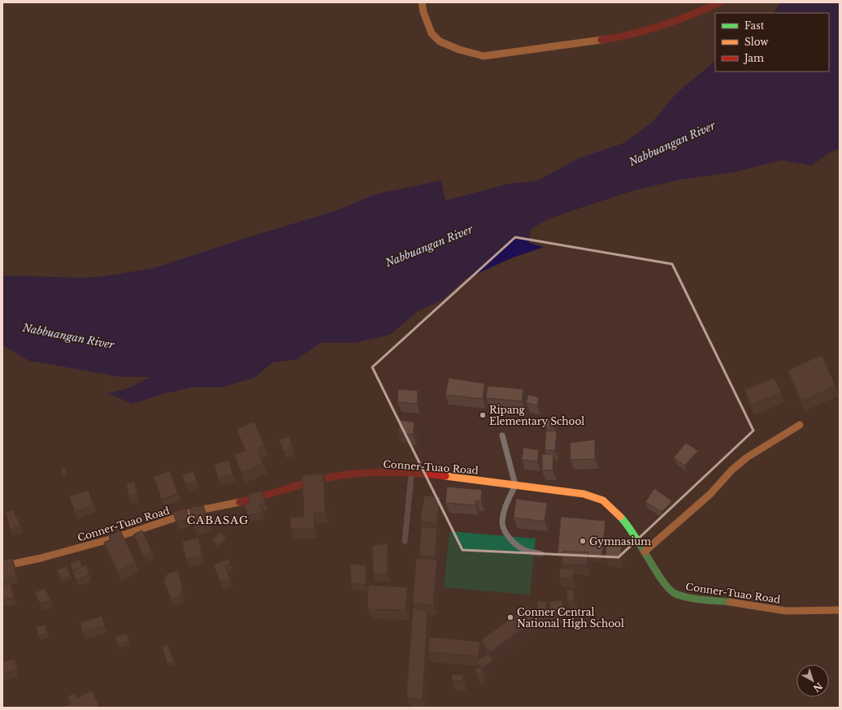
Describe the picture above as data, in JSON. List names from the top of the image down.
{
  "streets": {
    "main road": ["Conner-Tuao Road"]
  },
  "districts": ["CABASAG"],
  "water": ["Nabbuangan River"],
  "places": ["Ripang Elementary School", "Gymnasium", "Conner Central National High School"],
  "legend": ["Fast", "Slow", "Jam"],
  "north": "bottom right"
}
